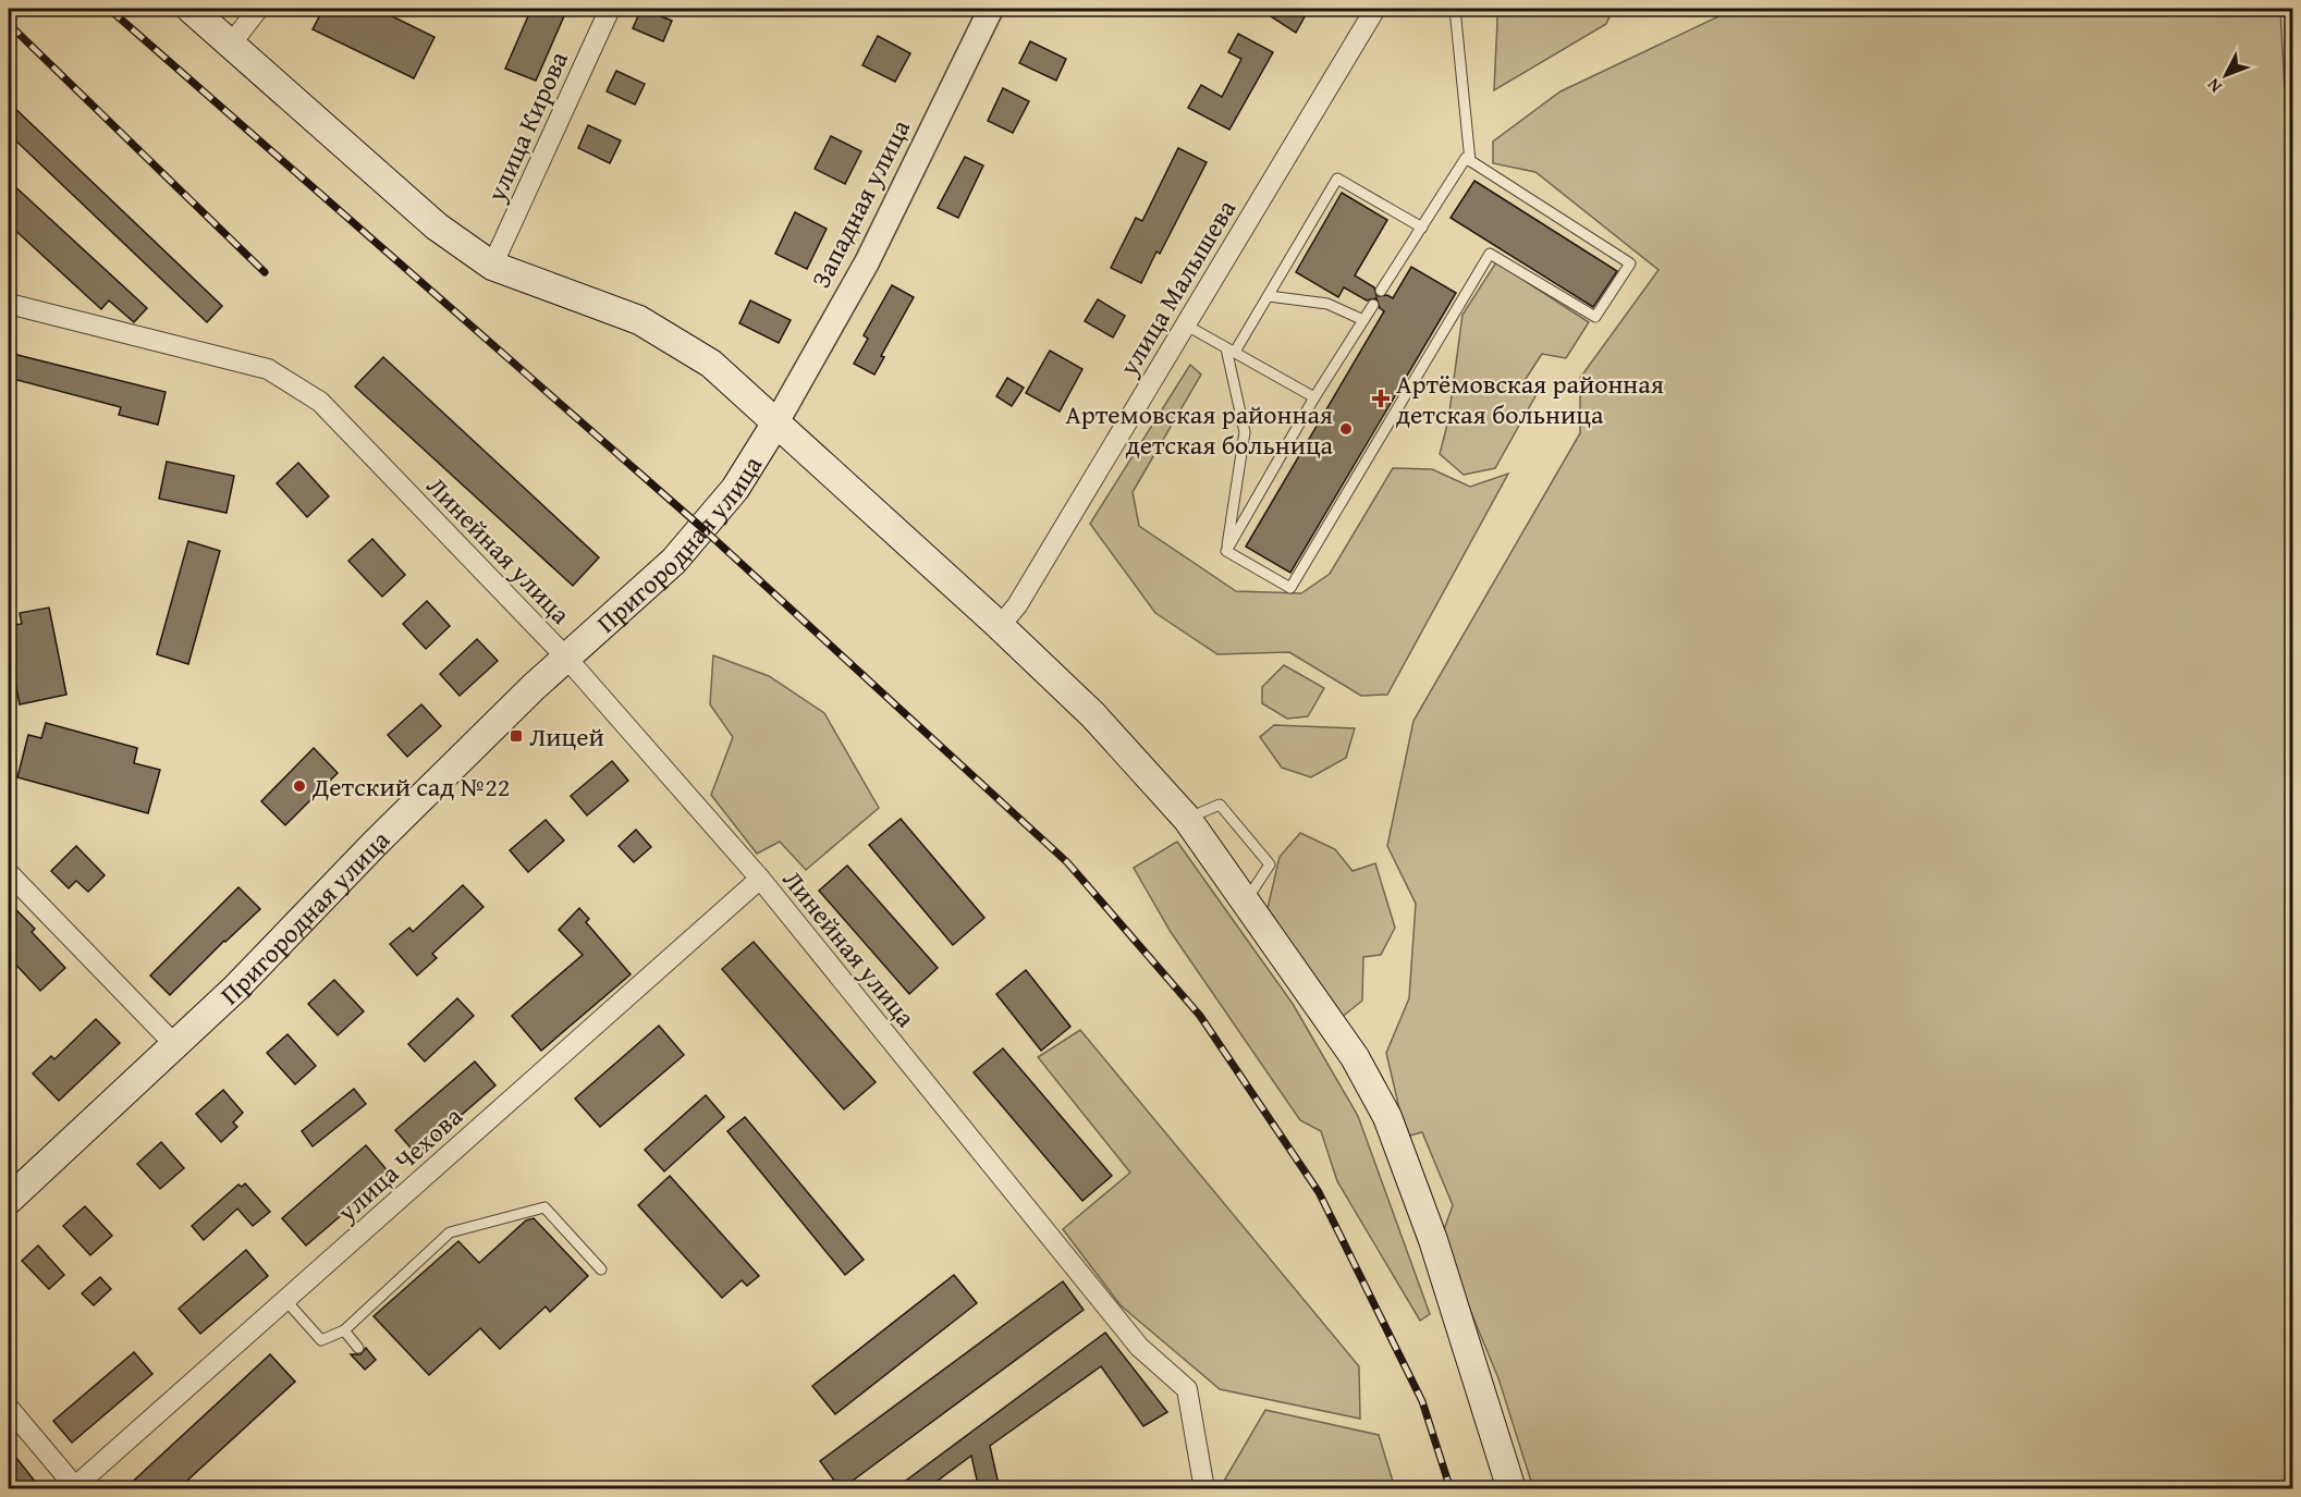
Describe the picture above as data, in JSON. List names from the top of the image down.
{
  "streets": {
    "main road": ["Пригородная улица"],
    "street": [
      "улица Кирова",
      "Западная улица",
      "улица Малышева",
      "Линейная улица",
      "улица Чехова"
    ]
  },
  "crossings": [
    ["Западная улица", "Пригородная улица"],
    ["Пригородная улица", "Линейная улица"],
    ["Линейная улица", "улица Чехова"]
  ],
  "places": {
    "health": ["Артёмовская районная детская больница"],
    "other": ["Артемовская районная детская больница", "Детский сад №22"],
    "transit": ["Лицей"]
  },
  "north": "bottom left"
}
